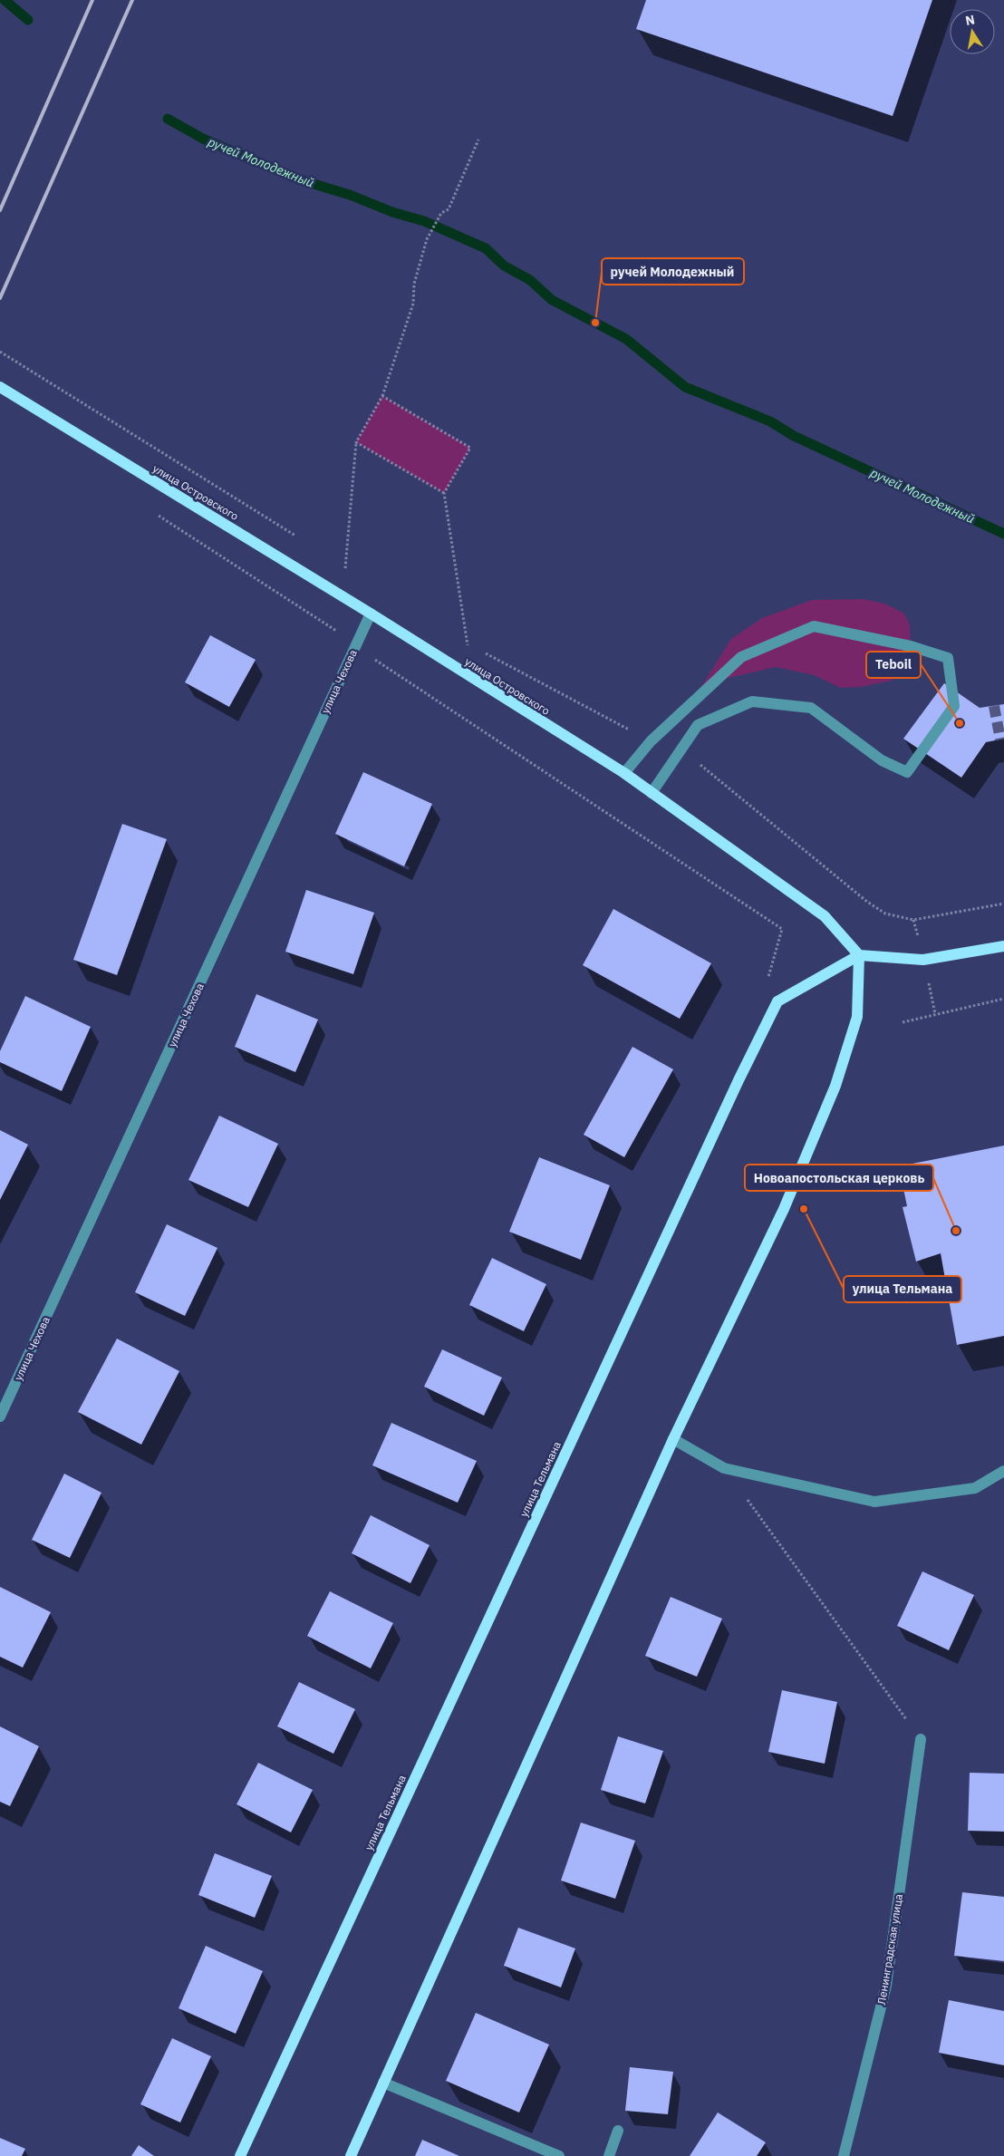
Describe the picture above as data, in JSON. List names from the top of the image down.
{
  "streets": {
    "main road": ["улица Островского", "улица Тельмана"],
    "street": ["улица Чехова", "Ленинградская улица"]
  },
  "crossings": [
    ["улица Островского", "улица Чехова"],
    ["улица Островского", "улица Тельмана"]
  ],
  "water": ["ручей Молодежный"],
  "places": [
    "ручей Молодежный",
    "Teboil",
    "улица Тельмана",
    "Новоапостольская церковь"
  ],
  "north": "top"
}
